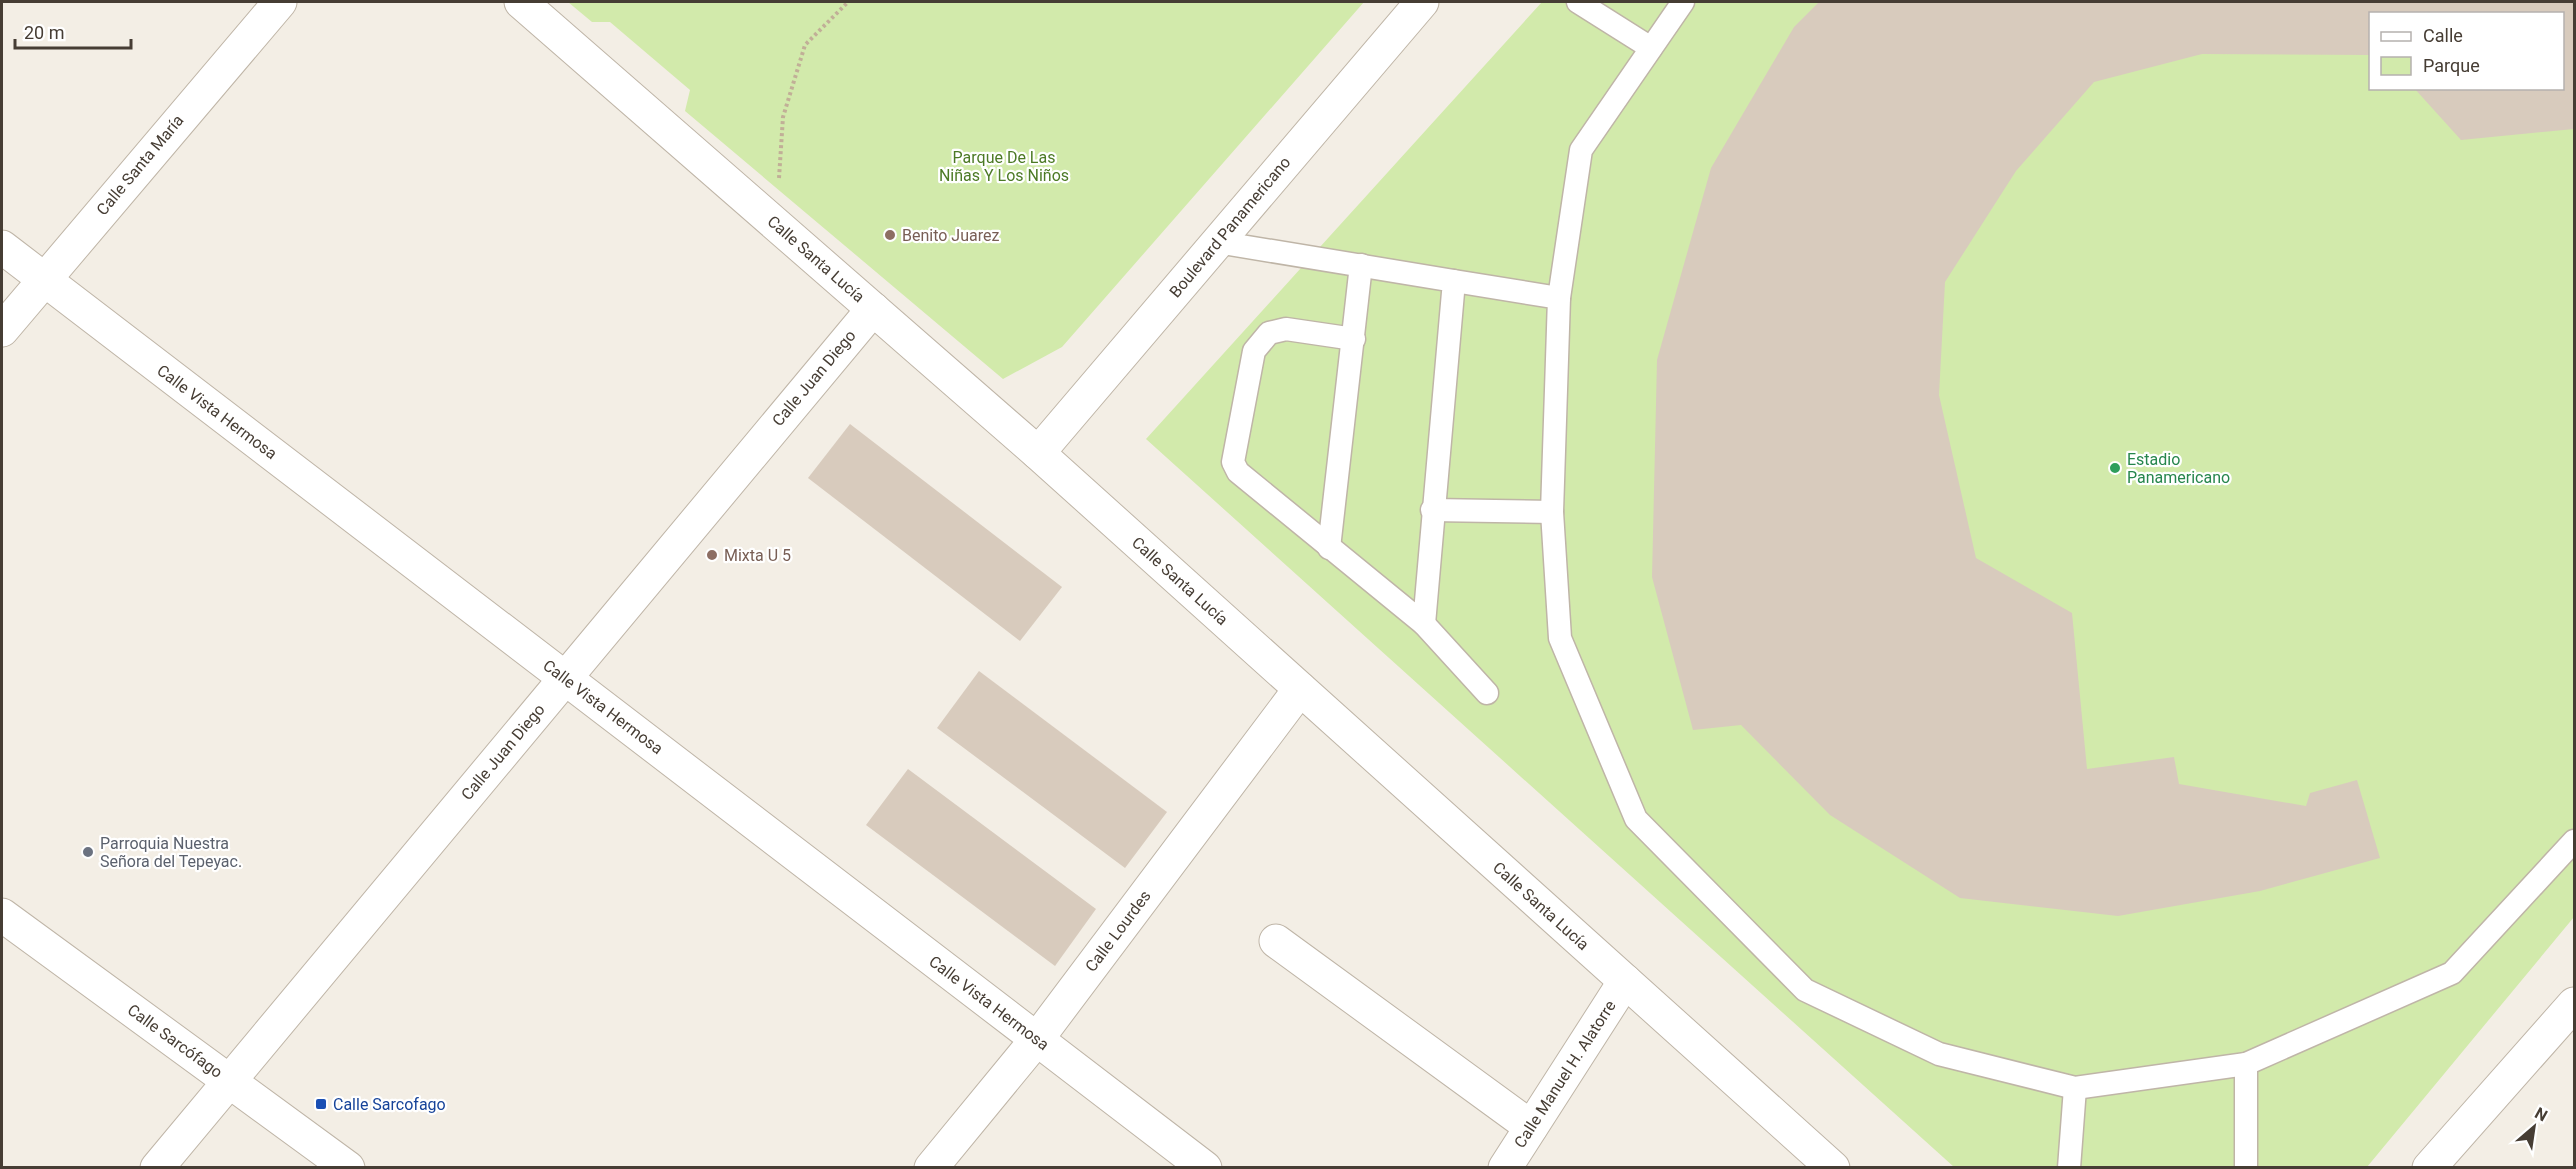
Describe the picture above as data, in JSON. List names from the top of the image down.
{
  "streets": {
    "street": [
      "Calle Santa María",
      "Boulevard Panamericano",
      "Calle Santa Lucía",
      "Calle Juan Diego",
      "Calle Vista Hermosa",
      "Calle Lourdes",
      "Calle Sarcófago",
      "Calle Manuel H. Alatorre"
    ]
  },
  "crossings": [
    ["Calle Santa María", "Calle Vista Hermosa"],
    ["Boulevard Panamericano", "Calle Santa Lucía"],
    ["Calle Santa Lucía", "Calle Juan Diego"],
    ["Calle Santa Lucía", "Calle Lourdes"],
    ["Calle Santa Lucía", "Calle Manuel H. Alatorre"],
    ["Calle Juan Diego", "Calle Vista Hermosa"],
    ["Calle Juan Diego", "Calle Sarcófago"],
    ["Calle Vista Hermosa", "Calle Lourdes"]
  ],
  "parks": ["Parque De Las Niñas Y Los Niños"],
  "places": {
    "other": [
      "Benito Juarez",
      "Estadio Panamericano",
      "Mixta U 5",
      "Parroquia Nuestra Señora del Tepeyac."
    ],
    "transit": ["Calle Sarcofago"]
  },
  "legend": ["Calle", "Parque"],
  "scale_bar": "20 m",
  "north": "top right"
}
